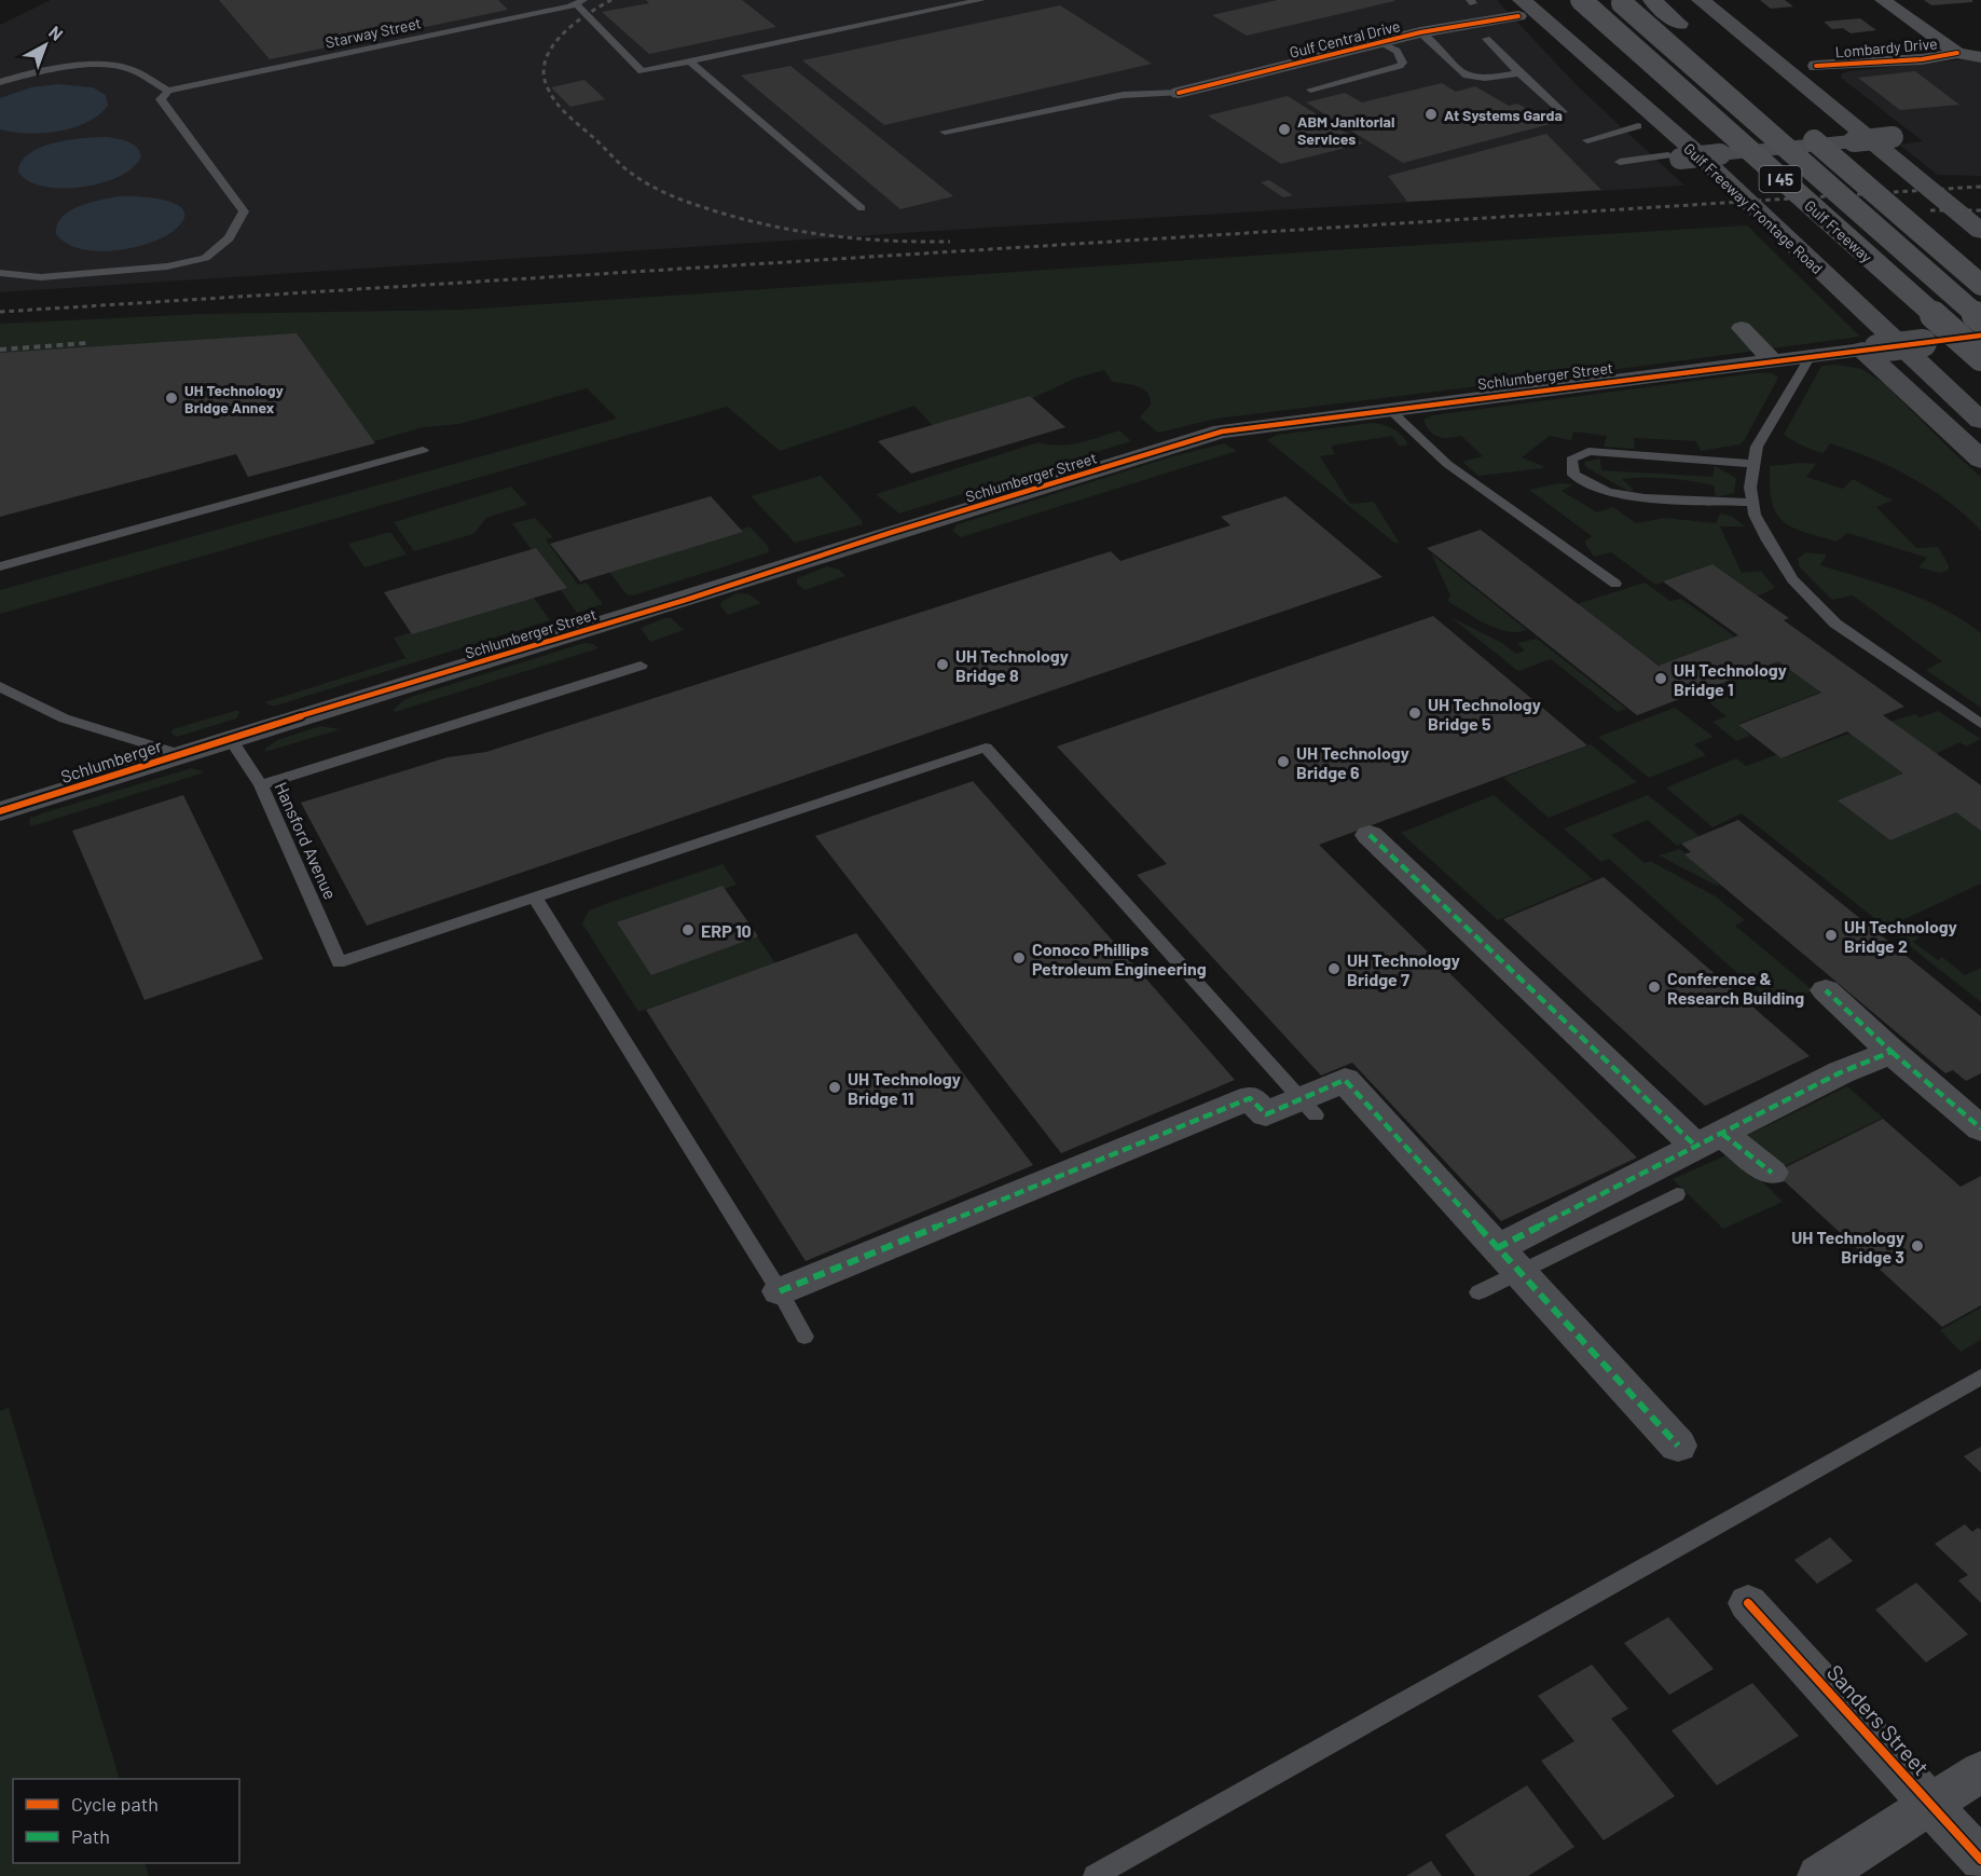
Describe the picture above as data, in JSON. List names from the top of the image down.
{
  "streets": {
    "highway": ["I 45", "Gulf Freeway"],
    "main road": ["Gulf Freeway Frontage Road"],
    "street": [
      "Gulf Central Drive",
      "Lombardy Drive",
      "Schlumberger Street",
      "Schlumberger",
      "Sanders Street"
    ],
    "lane": ["Starway Street", "Hansford Avenue"]
  },
  "crossings": [
    ["Gulf Central Drive", "Gulf Freeway Frontage Road"],
    ["Schlumberger Street", "Schlumberger"],
    ["Schlumberger Street", "Hansford Avenue"],
    ["Schlumberger", "Hansford Avenue"]
  ],
  "places": [
    "At Systems Garda",
    "ABM Janitorial Services",
    "UH Technology Bridge Annex",
    "UH Technology Bridge 8",
    "UH Technology Bridge 1",
    "UH Technology Bridge 5",
    "UH Technology Bridge 6",
    "ERP 10",
    "UH Technology Bridge 2",
    "Conoco Phillips Petroleum Engineering",
    "UH Technology Bridge 7",
    "Conference & Research Building",
    "UH Technology Bridge 11",
    "UH Technology Bridge 3"
  ],
  "legend": ["Cycle path", "Path"],
  "north": "top right"
}
